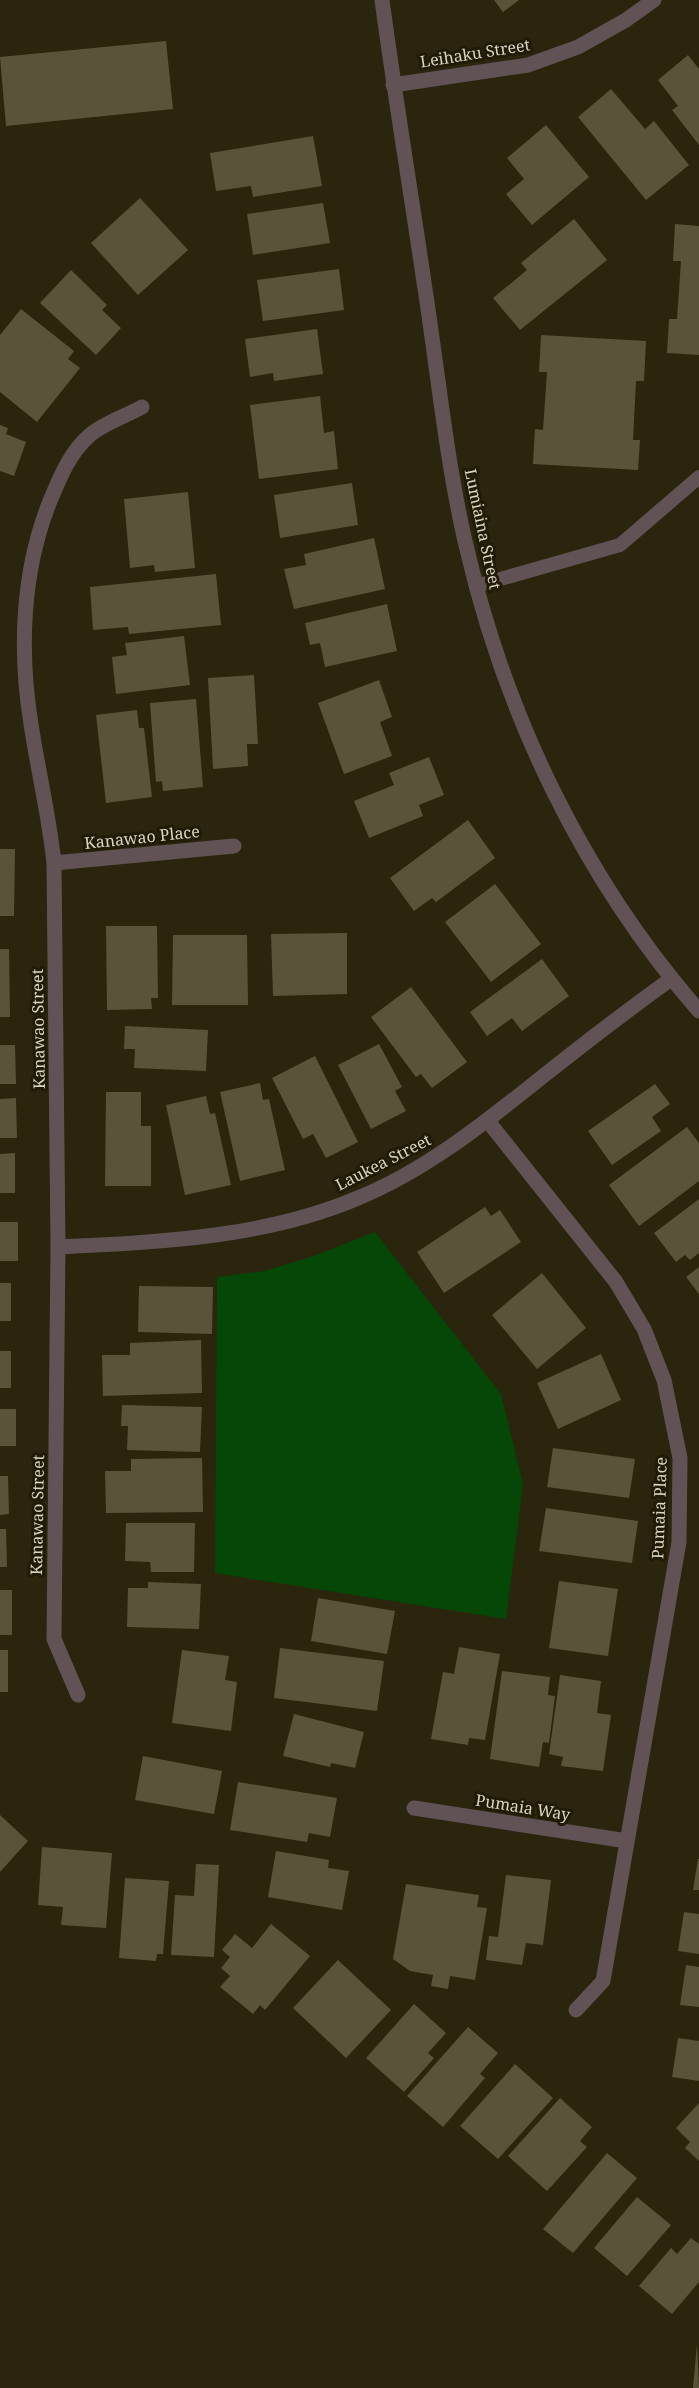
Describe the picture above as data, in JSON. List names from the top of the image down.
{
  "streets": {
    "street": [
      "Leihaku Street",
      "Lumiaina Street",
      "Kanawao Place",
      "Kanawao Street",
      "Laukea Street",
      "Pumaia Place",
      "Pumaia Way"
    ]
  },
  "crossings": [
    ["Leihaku Street", "Lumiaina Street"],
    ["Lumiaina Street", "Laukea Street"],
    ["Kanawao Place", "Kanawao Street"],
    ["Kanawao Street", "Laukea Street"],
    ["Laukea Street", "Pumaia Place"],
    ["Pumaia Place", "Pumaia Way"]
  ]
}
